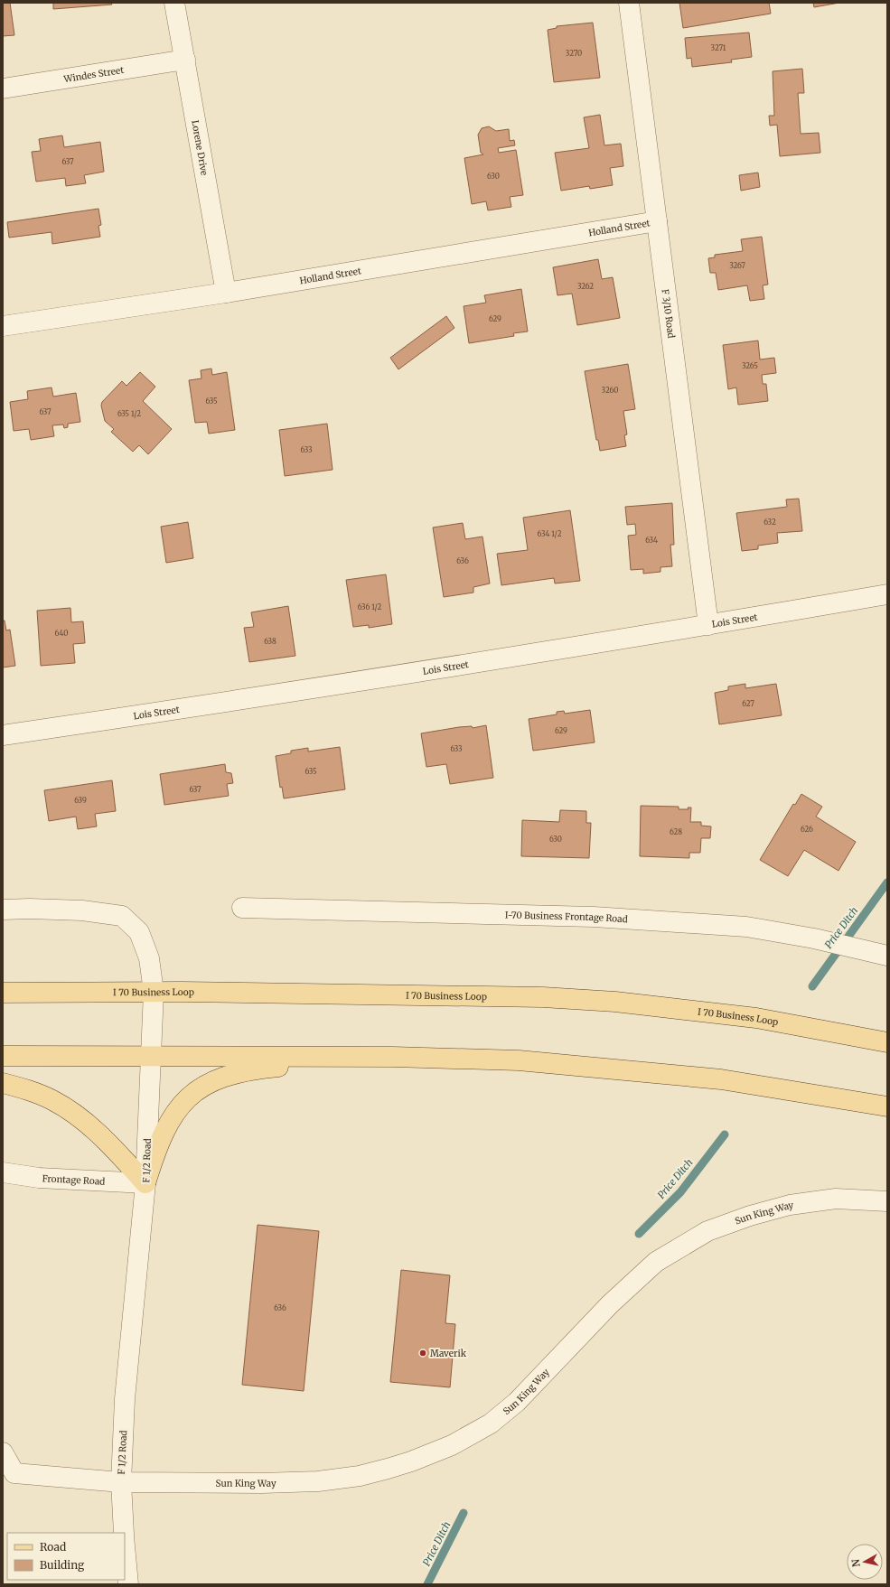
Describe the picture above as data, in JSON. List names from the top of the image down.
{
  "streets": {
    "main road": ["I 70 Business Loop"],
    "street": [
      "Windes Street",
      "Lorene Drive",
      "Holland Street",
      "F 3/10 Road",
      "Lois Street",
      "I-70 Business Frontage Road",
      "F 1/2 Road",
      "Frontage Road",
      "Sun King Way"
    ]
  },
  "crossings": [
    ["Windes Street", "Lorene Drive"],
    ["Lorene Drive", "Holland Street"],
    ["Holland Street", "F 3/10 Road"],
    ["F 3/10 Road", "Lois Street"],
    ["I 70 Business Loop", "F 1/2 Road"],
    ["F 1/2 Road", "Frontage Road"],
    ["F 1/2 Road", "Sun King Way"]
  ],
  "water": ["Price Ditch"],
  "places": ["Maverik"],
  "house_numbers": [
    "3271",
    "3270",
    "637",
    "630",
    "3267",
    "3262",
    "629",
    "3265",
    "3260",
    "635",
    "637",
    "635 1/2",
    "633",
    "632",
    "634 1/2",
    "634",
    "636",
    "636 1/2",
    "640",
    "638",
    "627",
    "629",
    "633",
    "635",
    "637",
    "639",
    "626",
    "628",
    "630",
    "636"
  ],
  "legend": ["Road", "Building"],
  "north": "left"
}
